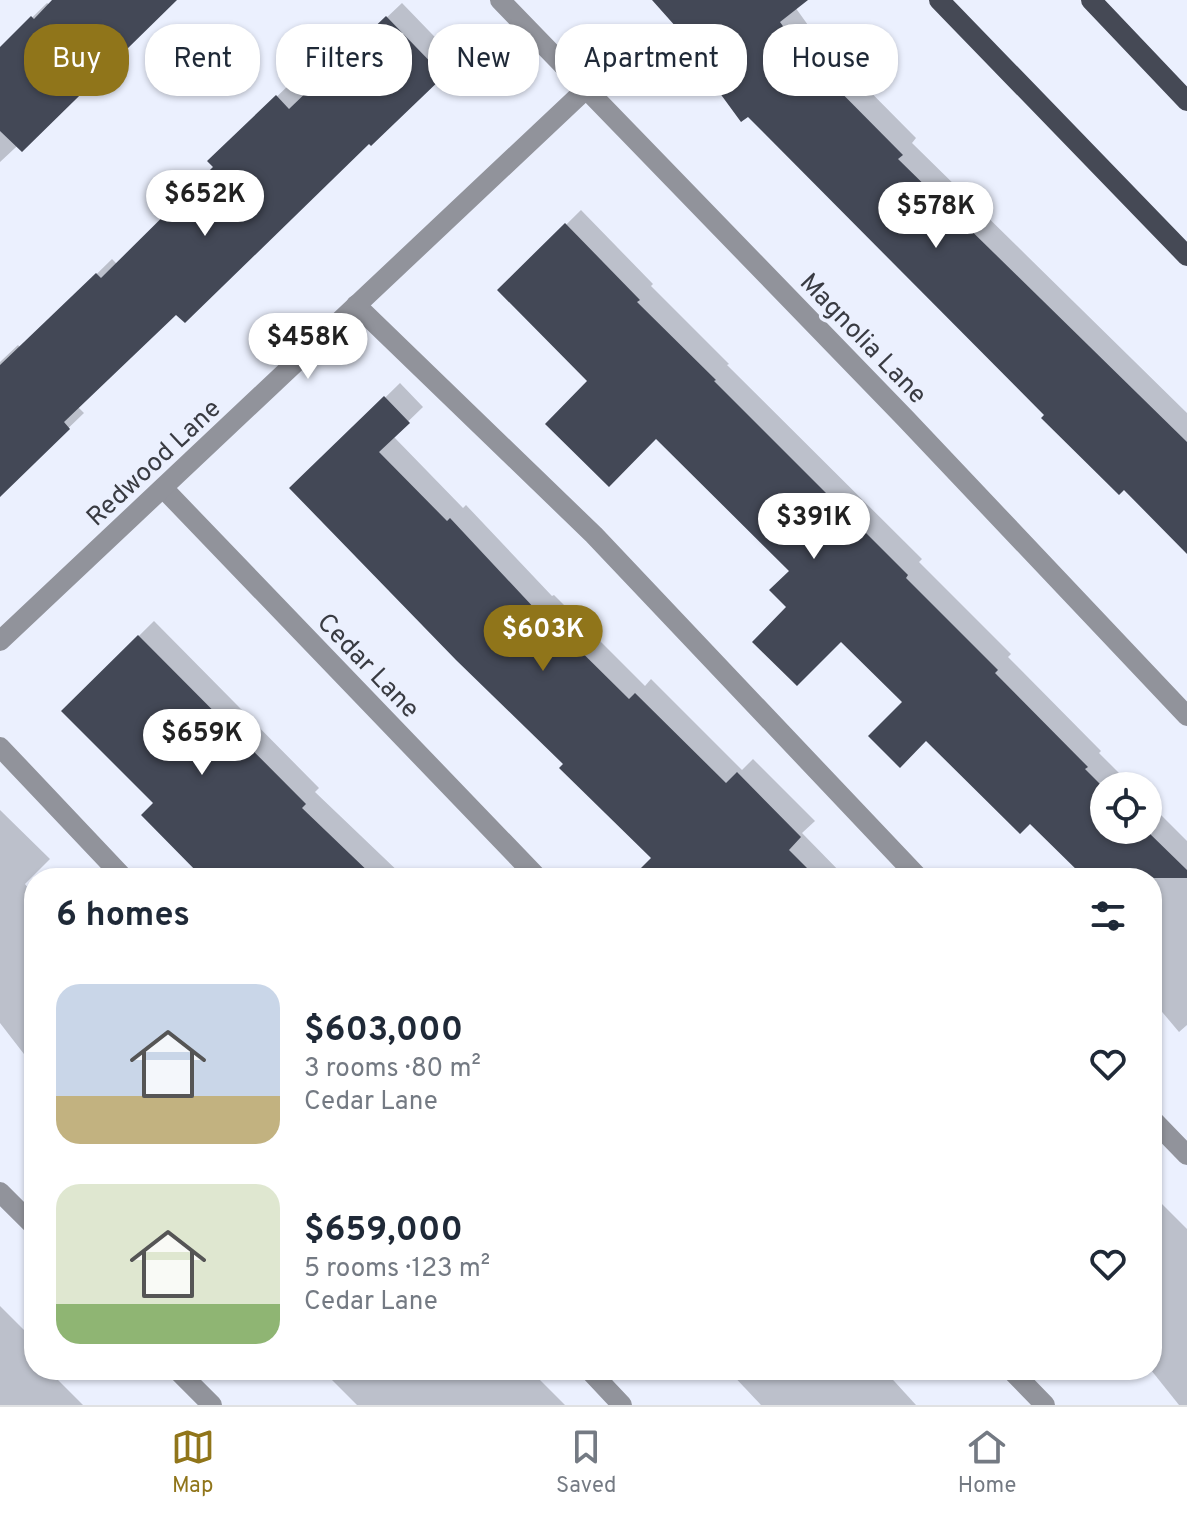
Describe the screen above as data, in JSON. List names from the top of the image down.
{
  "streets": {
    "street": ["Magnolia Lane", "Redwood Lane", "Cedar Lane"]
  },
  "crossings": [
    ["Redwood Lane", "Cedar Lane"]
  ],
  "page": {
    "chip": [
      "Buy",
      "Rent",
      "Filters",
      "New",
      "Apartment",
      "House"
    ],
    "price": [
      "$652K",
      "$578K",
      "$458K",
      "$391K",
      "$603K",
      "$659K"
    ],
    "heading": "6 homes",
    "list": [
      {
        "name": "$603,000",
        "note": "3 rooms · 80 m² · Cedar Lane"
      },
      {
        "name": "$659,000",
        "note": "5 rooms · 123 m² · Cedar Lane"
      }
    ],
    "tabs": ["Map", "Saved", "Home"]
  }
}
